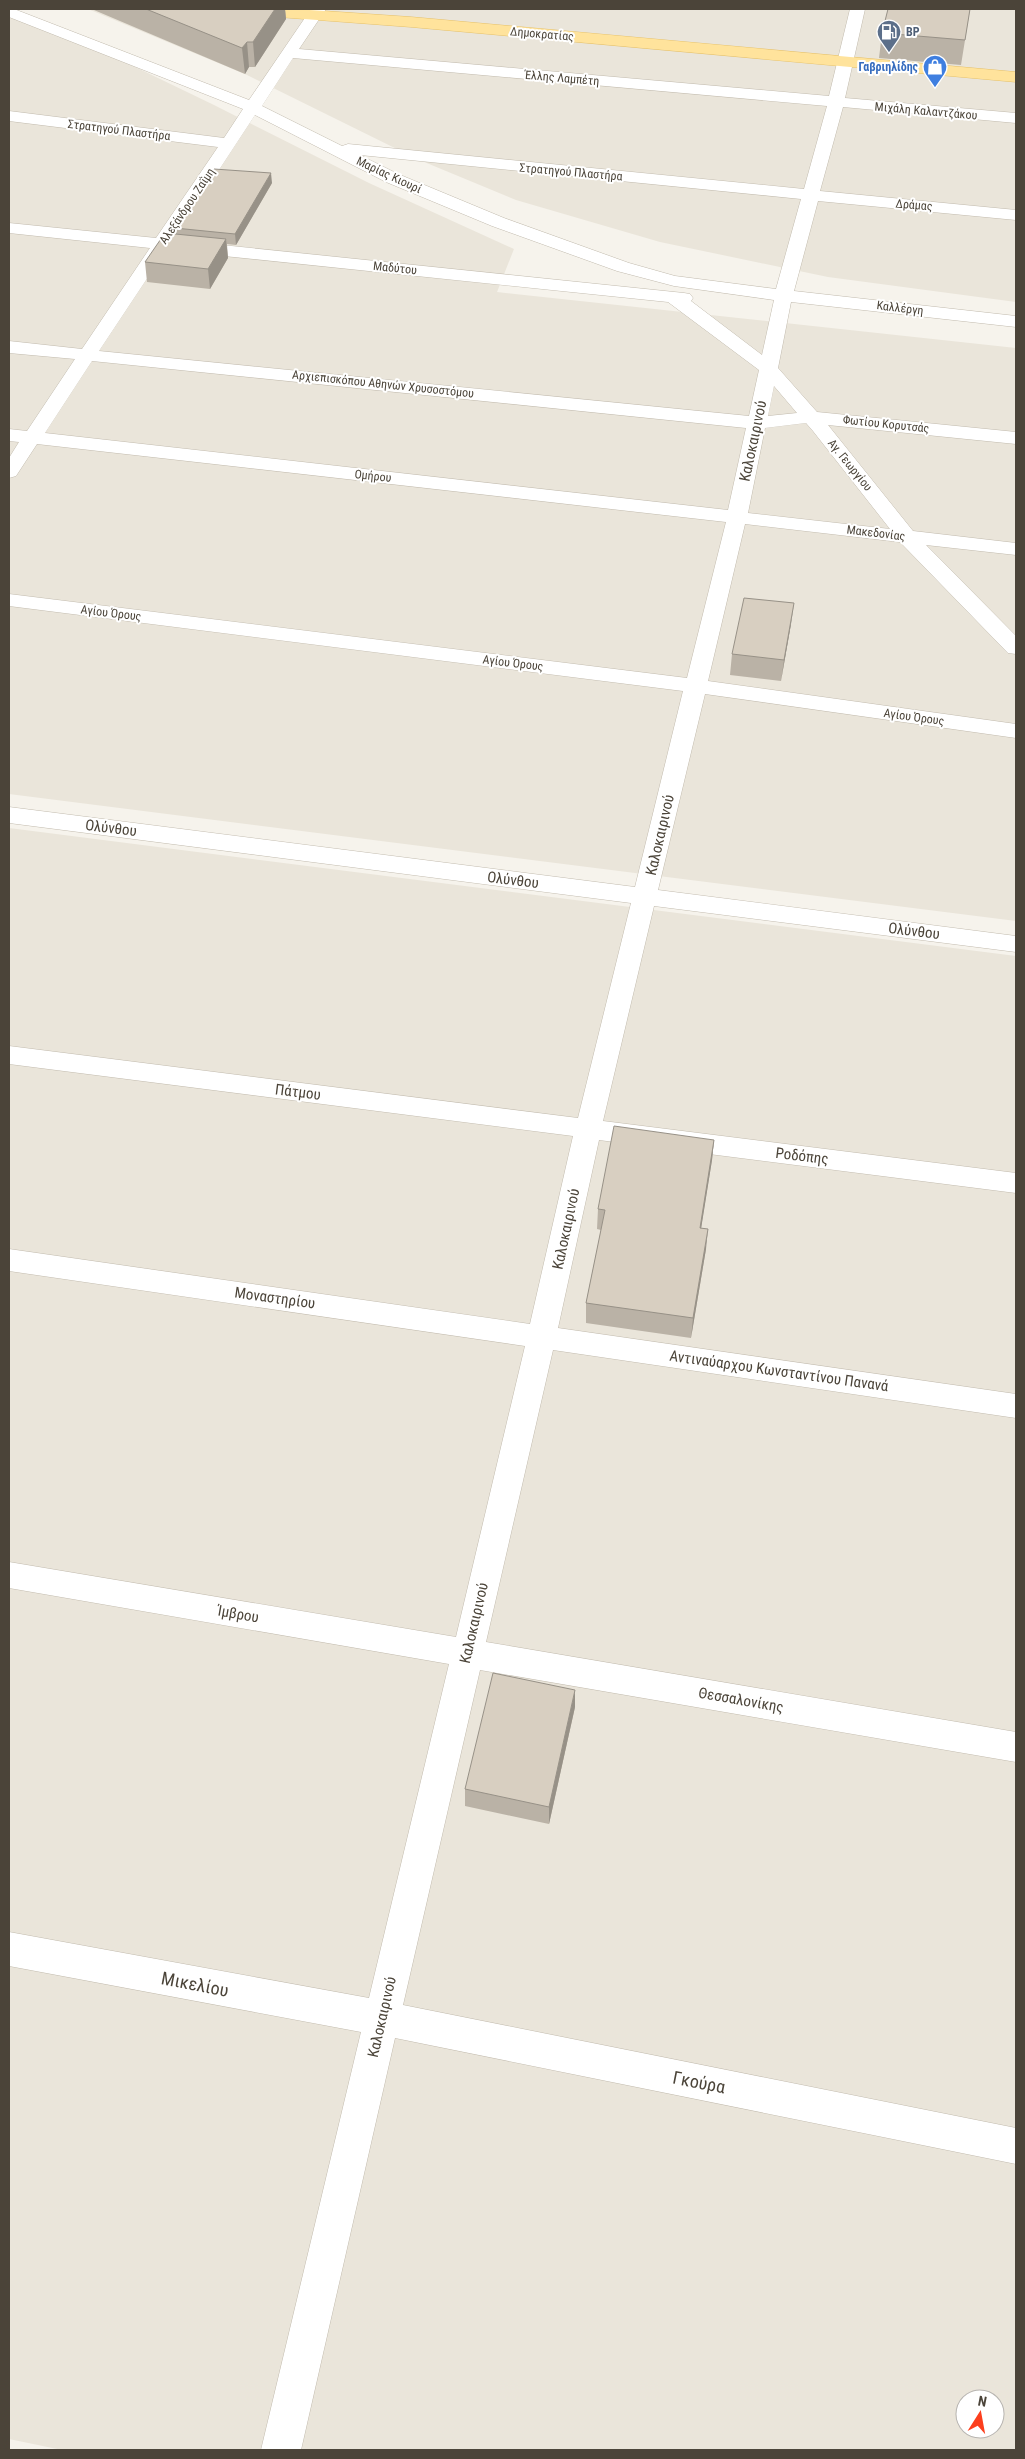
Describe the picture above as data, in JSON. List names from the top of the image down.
{
  "streets": {
    "main road": ["Δημοκρατίας"],
    "street": [
      "Έλλης Λαμπέτη",
      "Μιχάλη Καλαντζάκου",
      "Στρατηγού Πλαστήρα",
      "Μαρίας Κιουρί",
      "Δράμας",
      "Αλεξάνδρου Ζαΐμη",
      "Μαδύτου",
      "Καλλέργη",
      "Αρχιεπισκόπου Αθηνών Χρυσοστόμου",
      "Φωτίου Κορυτσάς",
      "Καλοκαιρινού",
      "Αγ. Γεωργίου",
      "Ομήρου",
      "Μακεδονίας",
      "Αγίου Όρους",
      "Ολύνθου",
      "Πάτμου",
      "Ροδόπης",
      "Μοναστηρίου",
      "Αντιναύαρχου Κωνσταντίνου Πανανά",
      "Ίμβρου",
      "Θεσσαλονίκης",
      "Μικελίου",
      "Γκούρα"
    ]
  },
  "crossings": [
    ["Δημοκρατίας", "Αλεξάνδρου Ζαΐμη"],
    ["Δημοκρατίας", "Καλοκαιρινού"],
    ["Έλλης Λαμπέτη", "Μιχάλη Καλαντζάκου"],
    ["Έλλης Λαμπέτη", "Αλεξάνδρου Ζαΐμη"],
    ["Έλλης Λαμπέτη", "Καλοκαιρινού"],
    ["Μιχάλη Καλαντζάκου", "Καλοκαιρινού"],
    ["Στρατηγού Πλαστήρα", "Μαρίας Κιουρί"],
    ["Στρατηγού Πλαστήρα", "Δράμας"],
    ["Στρατηγού Πλαστήρα", "Αλεξάνδρου Ζαΐμη"],
    ["Στρατηγού Πλαστήρα", "Καλοκαιρινού"],
    ["Μαρίας Κιουρί", "Αλεξάνδρου Ζαΐμη"],
    ["Μαρίας Κιουρί", "Μαδύτου"],
    ["Μαρίας Κιουρί", "Καλλέργη"],
    ["Μαρίας Κιουρί", "Καλοκαιρινού"],
    ["Δράμας", "Καλοκαιρινού"],
    ["Αλεξάνδρου Ζαΐμη", "Μαδύτου"],
    ["Αλεξάνδρου Ζαΐμη", "Αρχιεπισκόπου Αθηνών Χρυσοστόμου"],
    ["Αλεξάνδρου Ζαΐμη", "Ομήρου"],
    ["Μαδύτου", "Καλλέργη"],
    ["Μαδύτου", "Καλοκαιρινού"],
    ["Μαδύτου", "Αγ. Γεωργίου"],
    ["Καλλέργη", "Καλοκαιρινού"],
    ["Αρχιεπισκόπου Αθηνών Χρυσοστόμου", "Φωτίου Κορυτσάς"],
    ["Αρχιεπισκόπου Αθηνών Χρυσοστόμου", "Καλοκαιρινού"],
    ["Φωτίου Κορυτσάς", "Καλοκαιρινού"],
    ["Φωτίου Κορυτσάς", "Αγ. Γεωργίου"],
    ["Καλοκαιρινού", "Αγ. Γεωργίου"],
    ["Καλοκαιρινού", "Ομήρου"],
    ["Καλοκαιρινού", "Μακεδονίας"],
    ["Καλοκαιρινού", "Αγίου Όρους"],
    ["Καλοκαιρινού", "Ολύνθου"],
    ["Καλοκαιρινού", "Πάτμου"],
    ["Καλοκαιρινού", "Ροδόπης"],
    ["Καλοκαιρινού", "Μοναστηρίου"],
    ["Καλοκαιρινού", "Αντιναύαρχου Κωνσταντίνου Πανανά"],
    ["Καλοκαιρινού", "Ίμβρου"],
    ["Καλοκαιρινού", "Θεσσαλονίκης"],
    ["Καλοκαιρινού", "Μικελίου"],
    ["Καλοκαιρινού", "Γκούρα"],
    ["Αγ. Γεωργίου", "Μακεδονίας"],
    ["Ομήρου", "Μακεδονίας"],
    ["Πάτμου", "Ροδόπης"],
    ["Μοναστηρίου", "Αντιναύαρχου Κωνσταντίνου Πανανά"],
    ["Ίμβρου", "Θεσσαλονίκης"],
    ["Μικελίου", "Γκούρα"]
  ],
  "places": {
    "fuel station": ["BP"],
    "shop": ["Γαβριηλίδης"]
  },
  "north": "top"
}
